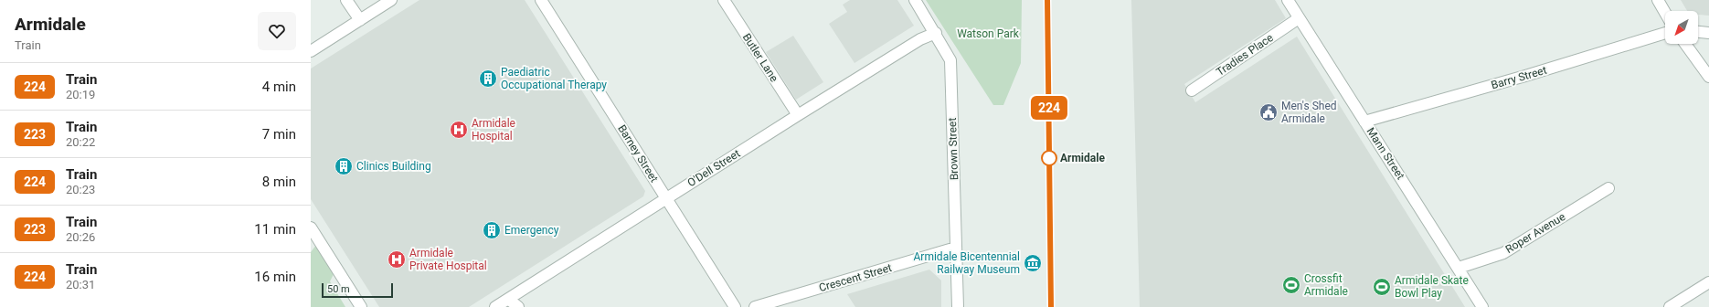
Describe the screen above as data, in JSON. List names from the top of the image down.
{
  "streets": {
    "street": [
      "Tradies Place",
      "Butler Lane",
      "Barry Street",
      "Brown Street",
      "Barney Street",
      "Mann Street",
      "O'Dell Street",
      "Roper Avenue",
      "Crescent Street"
    ]
  },
  "crossings": [
    ["Tradies Place", "Mann Street"],
    ["Butler Lane", "O'Dell Street"],
    ["Barry Street", "Mann Street"],
    ["Brown Street", "O'Dell Street"],
    ["Brown Street", "Crescent Street"],
    ["Barney Street", "O'Dell Street"],
    ["Mann Street", "Roper Avenue"]
  ],
  "parks": ["Watson Park"],
  "places": {
    "building": ["Paediatric Occupational Therapy", "Clinics Building", "Emergency"],
    "public building": ["Men's Shed Armidale"],
    "hospital": ["Armidale Hospital", "Armidale Private Hospital"],
    "other": ["Armidale"],
    "museum": ["Armidale Bicentennial Railway Museum"],
    "sports": ["Crossfit Armidale", "Armidale Skate Bowl Play"]
  },
  "scale_bar": "50 m",
  "north": "bottom left",
  "page": {
    "heading": ["Armidale", "Train"],
    "on_map": "224",
    "list": [
      {
        "mark": "224",
        "name": "Train",
        "note": "20:19",
        "value": "4 min"
      },
      {
        "mark": "223",
        "name": "Train",
        "note": "20:22",
        "value": "7 min"
      },
      {
        "mark": "224",
        "name": "Train",
        "note": "20:23",
        "value": "8 min"
      },
      {
        "mark": "223",
        "name": "Train",
        "note": "20:26",
        "value": "11 min"
      },
      {
        "mark": "224",
        "name": "Train",
        "note": "20:31",
        "value": "16 min"
      }
    ],
    "scale": "50 m"
  }
}
